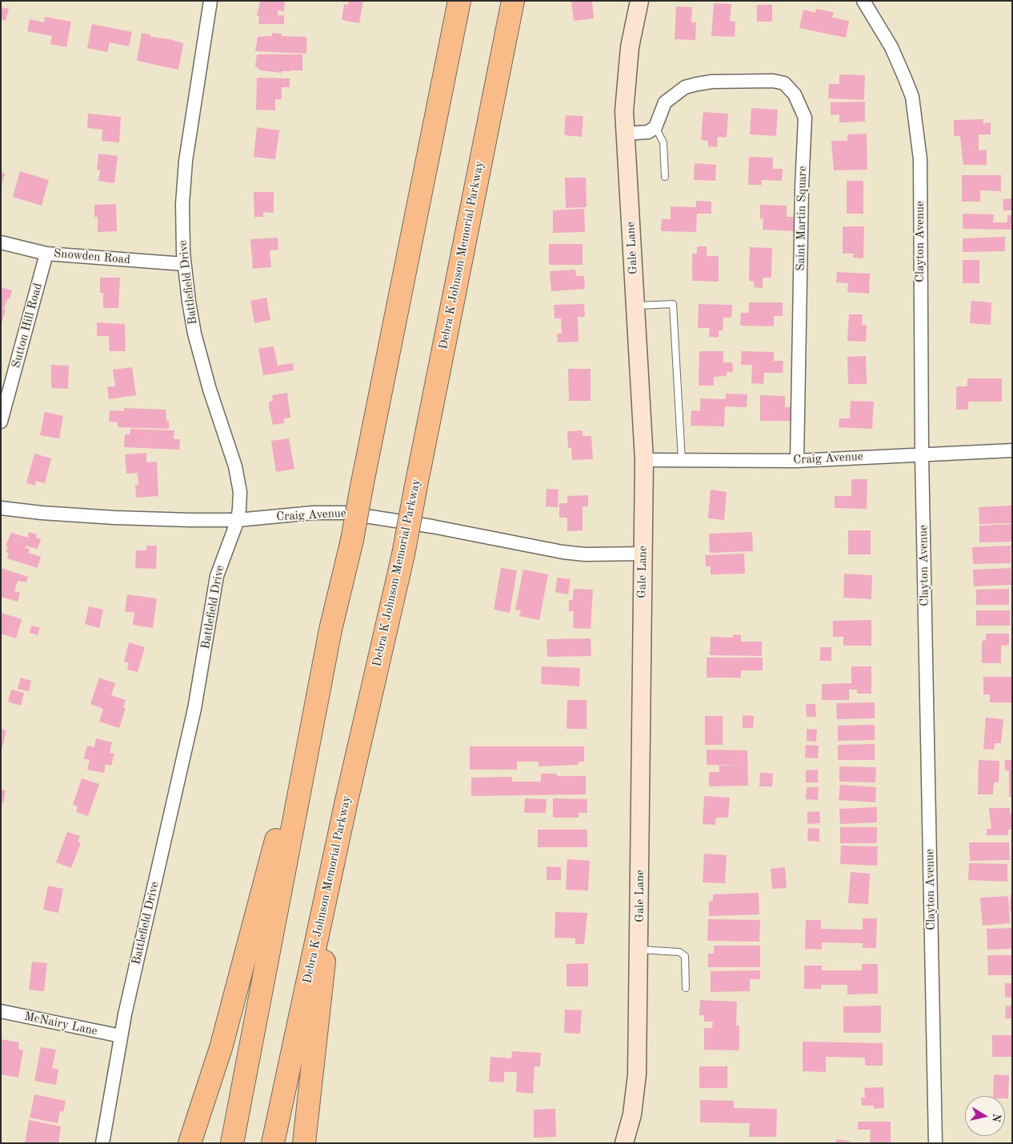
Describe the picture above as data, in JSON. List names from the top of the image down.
{
  "streets": {
    "highway": ["Debra K Johnson Memorial Parkway"],
    "street": [
      "Saint Martin Square",
      "Clayton Avenue",
      "Gale Lane",
      "Snowden Road",
      "Battlefield Drive",
      "Sutton Hill Road",
      "Craig Avenue",
      "McNairy Lane"
    ]
  },
  "crossings": [
    ["Saint Martin Square", "Craig Avenue"],
    ["Clayton Avenue", "Craig Avenue"],
    ["Gale Lane", "Craig Avenue"],
    ["Snowden Road", "Battlefield Drive"],
    ["Snowden Road", "Sutton Hill Road"],
    ["Battlefield Drive", "Craig Avenue"],
    ["Battlefield Drive", "McNairy Lane"]
  ],
  "north": "right"
}
